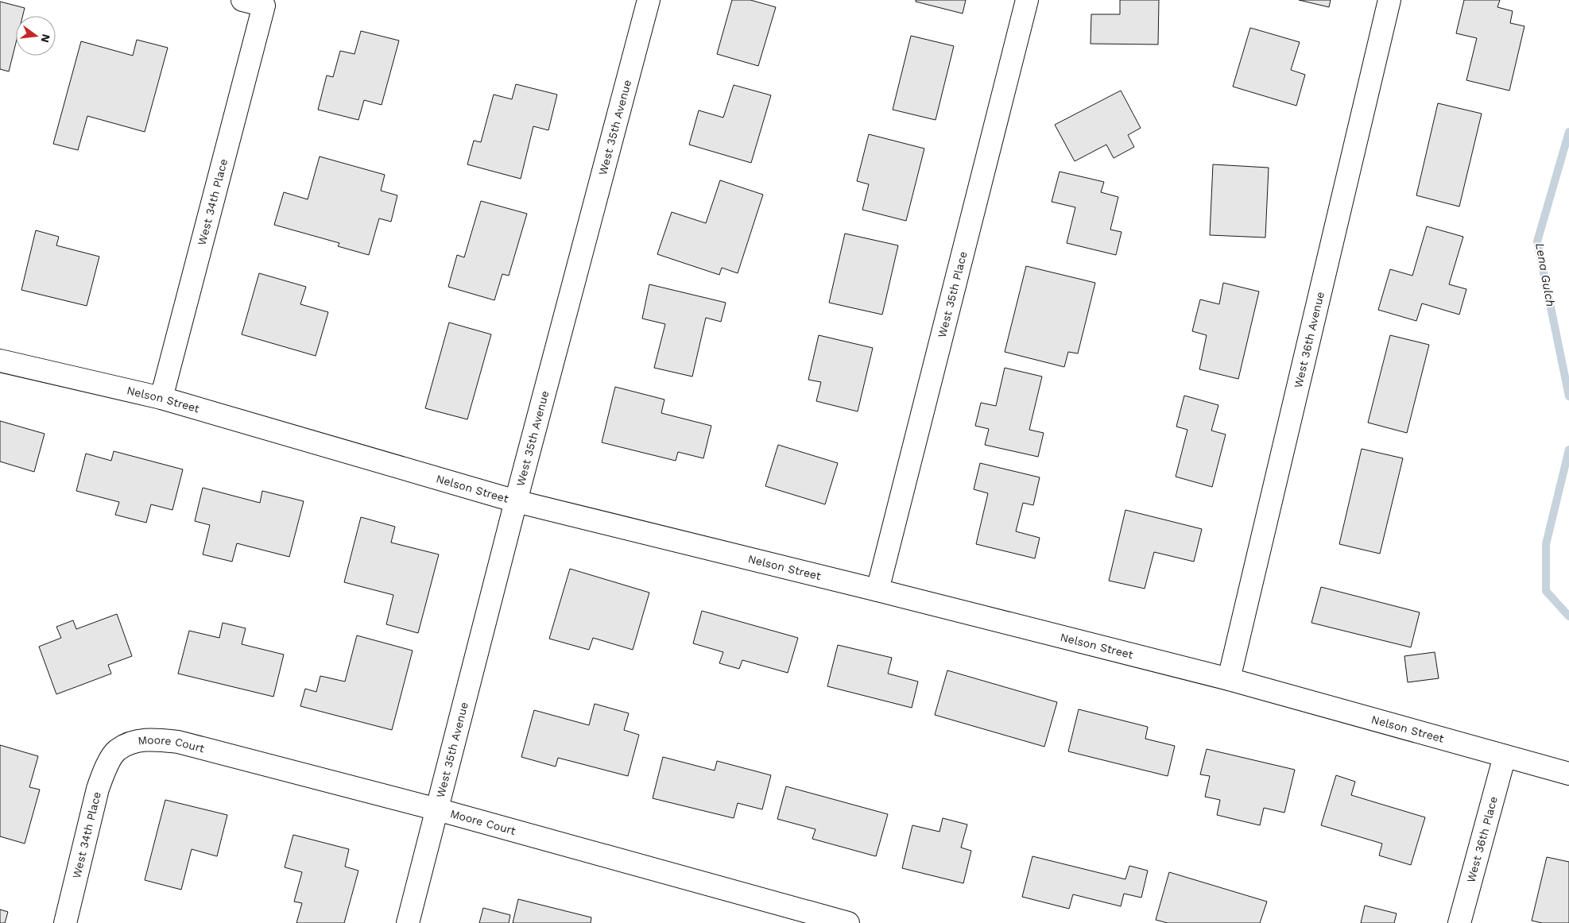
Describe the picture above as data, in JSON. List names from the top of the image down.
{
  "streets": {
    "street": [
      "West 35th Avenue",
      "West 34th Place",
      "West 35th Place",
      "West 36th Avenue",
      "Nelson Street",
      "Moore Court",
      "West 36th Place"
    ]
  },
  "crossings": [
    ["West 35th Avenue", "Nelson Street"],
    ["West 35th Avenue", "Moore Court"],
    ["West 34th Place", "Nelson Street"],
    ["West 34th Place", "Moore Court"],
    ["West 35th Place", "Nelson Street"],
    ["West 36th Avenue", "Nelson Street"],
    ["Nelson Street", "West 36th Place"]
  ],
  "water": ["Lena Gulch"],
  "north": "right"
}
